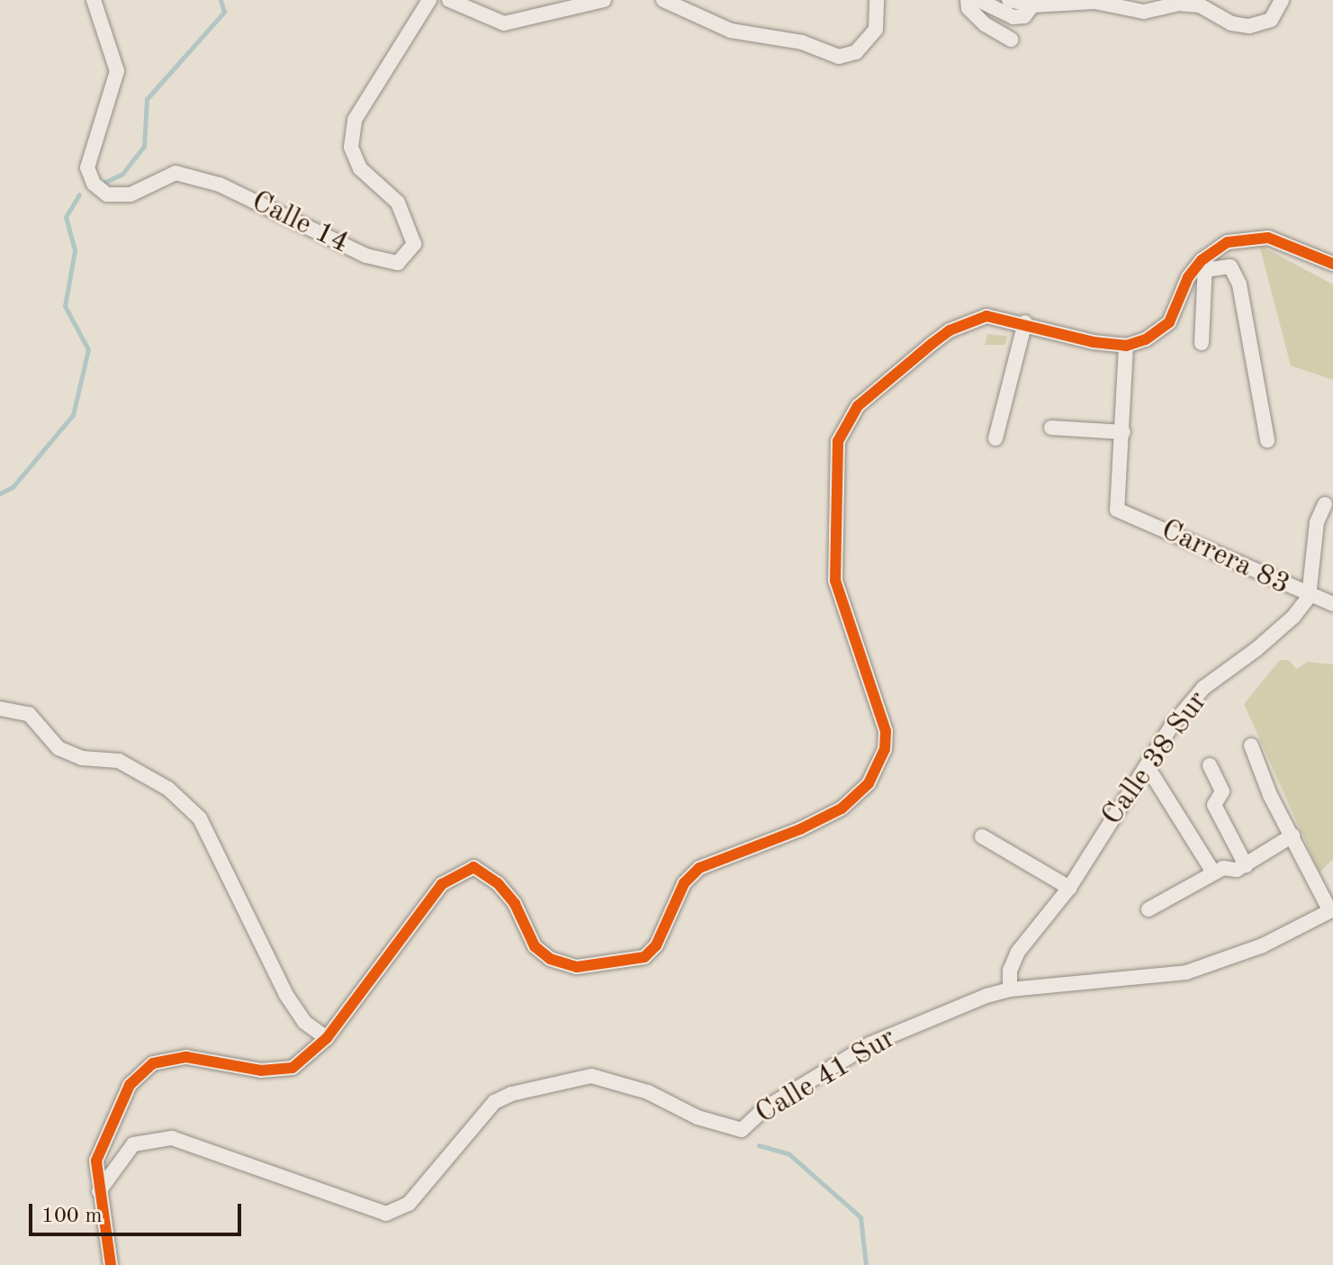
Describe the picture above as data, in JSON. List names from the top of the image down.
{
  "streets": {
    "street": [
      "Calle 14",
      "Carrera 83",
      "Calle 38 Sur",
      "Calle 41 Sur"
    ]
  },
  "crossings": [
    ["Carrera 83", "Calle 38 Sur"],
    ["Calle 38 Sur", "Calle 41 Sur"]
  ],
  "scale_bar": "100 m"
}
